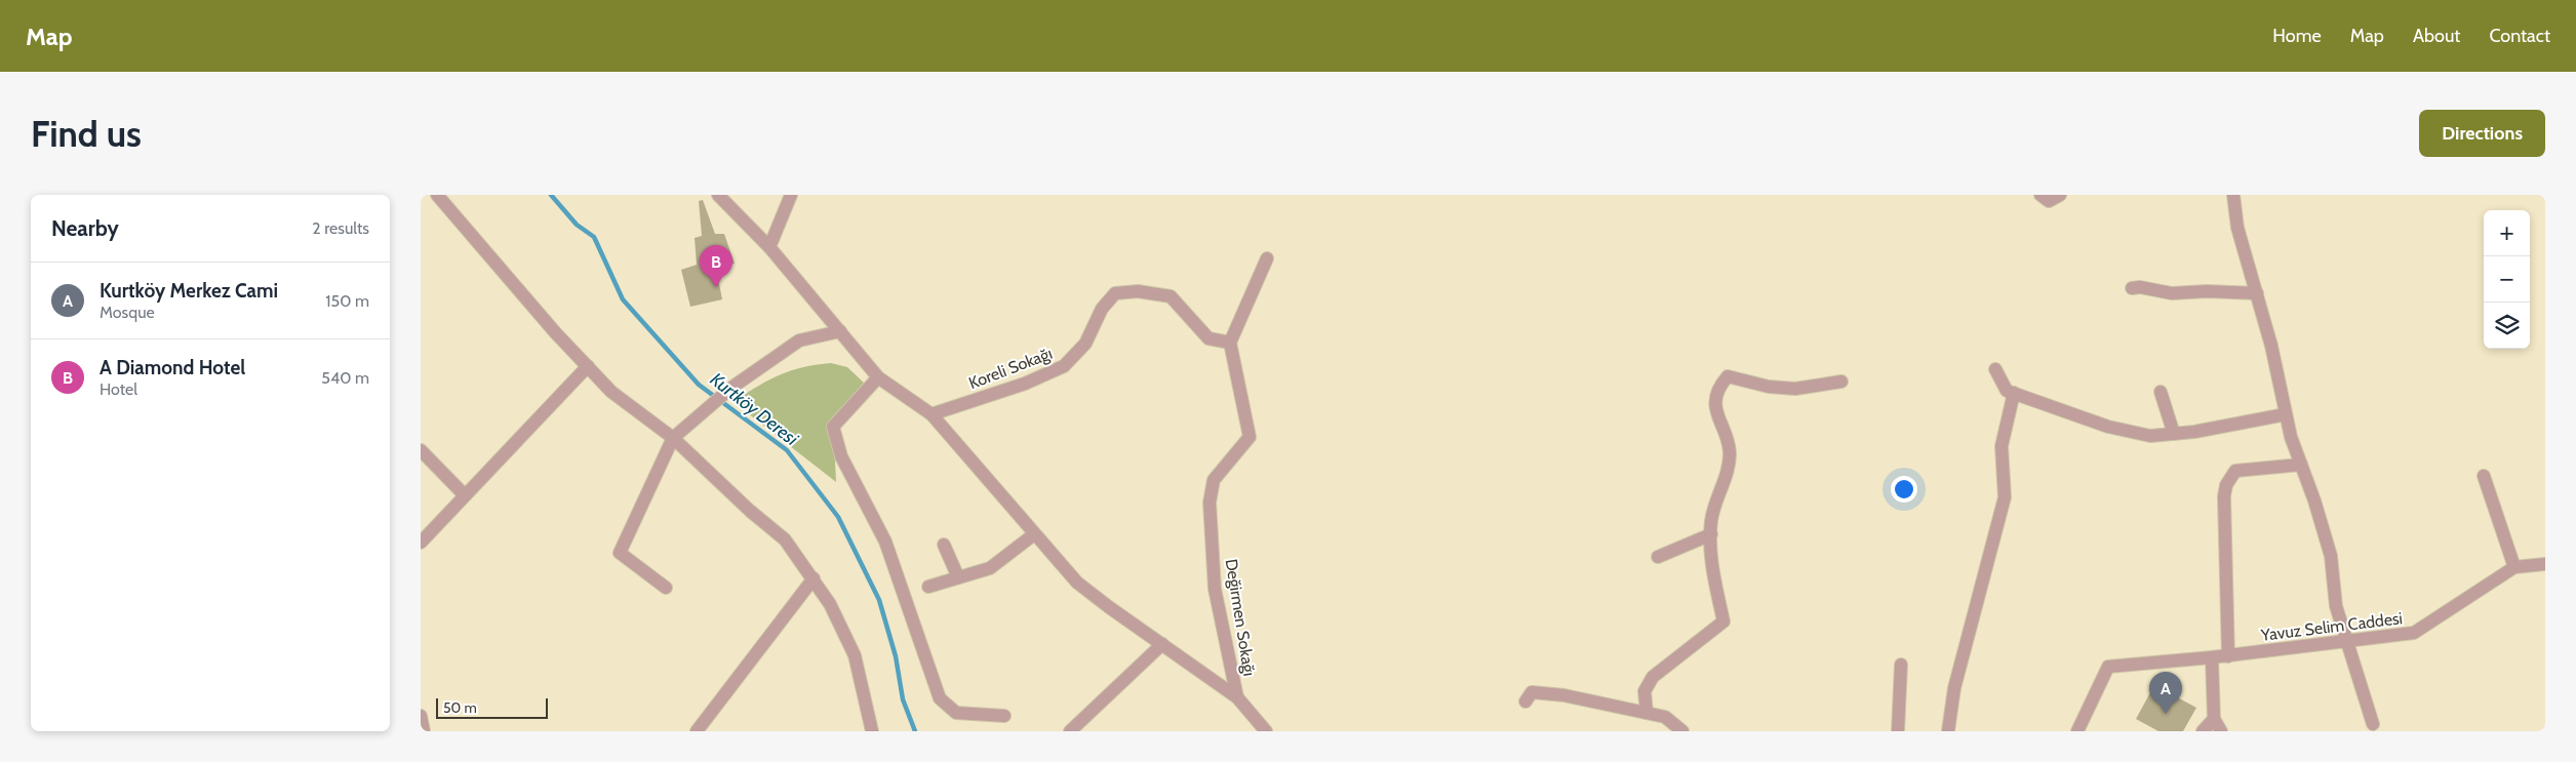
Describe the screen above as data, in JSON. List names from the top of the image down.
{
  "streets": {
    "street": ["Koreli Sokağı", "Değirmen Sokağı", "Yavuz Selim Caddesi"]
  },
  "crossings": [
    ["Koreli Sokağı", "Değirmen Sokağı"]
  ],
  "water": ["Kurtköy Deresi"],
  "scale_bar": "50 m",
  "page": {
    "header": "Map",
    "nav": [
      "Home",
      "Map",
      "About",
      "Contact"
    ],
    "buttons": "Directions",
    "title": "Find us",
    "heading": ["Nearby", "2 results"],
    "map_buttons": ["+", "−"],
    "pins": ["B", "A"],
    "list": [
      {
        "mark": "A",
        "name": "Kurtköy Merkez Cami",
        "note": "Mosque",
        "value": "150 m"
      },
      {
        "mark": "B",
        "name": "A Diamond Hotel",
        "note": "Hotel",
        "value": "540 m"
      }
    ],
    "scale": "50 m"
  }
}
